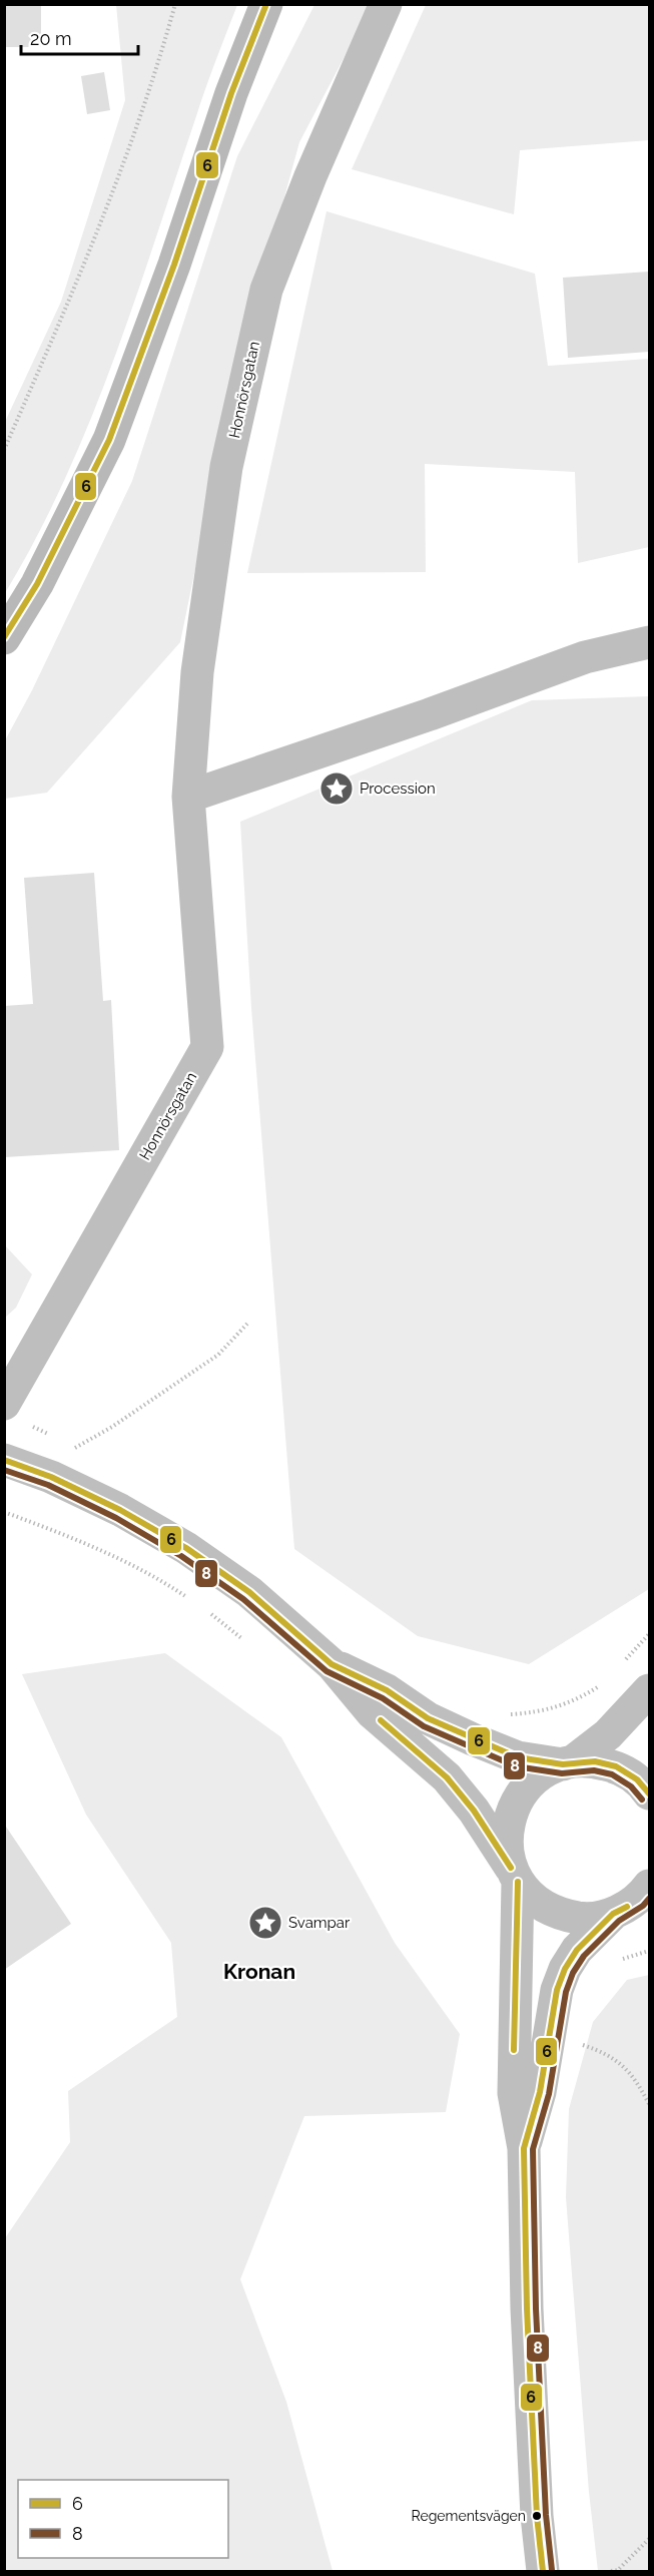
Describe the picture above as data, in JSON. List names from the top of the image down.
{
  "streets": {
    "street": ["Honnörsgatan"]
  },
  "districts": ["Kronan"],
  "places": {
    "place": ["Procession", "Svampar"],
    "other": ["Regementsvägen"]
  },
  "lines": ["transit line 6", "transit line 8"],
  "legend": ["6", "8"],
  "scale_bar": "20 m"
}
